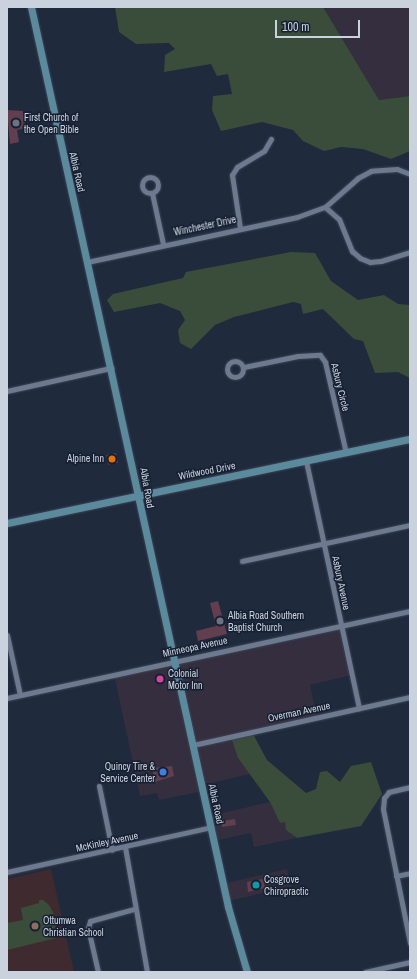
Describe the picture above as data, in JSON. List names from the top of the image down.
{
  "streets": {
    "street": [
      "Albia Road",
      "Winchester Drive",
      "Asbury Circle",
      "Wildwood Drive",
      "Asbury Avenue",
      "Minneopa Avenue",
      "Overman Avenue",
      "McKinley Avenue"
    ]
  },
  "crossings": [
    ["Albia Road", "Winchester Drive"],
    ["Albia Road", "Wildwood Drive"],
    ["Albia Road", "Minneopa Avenue"],
    ["Albia Road", "Overman Avenue"],
    ["Albia Road", "McKinley Avenue"],
    ["Asbury Circle", "Wildwood Drive"],
    ["Wildwood Drive", "Asbury Avenue"],
    ["Asbury Avenue", "Minneopa Avenue"],
    ["Asbury Avenue", "Overman Avenue"]
  ],
  "places": [
    "First Church of the Open Bible",
    "Alpine Inn",
    "Albia Road Southern Baptist Church",
    "Colonial Motor Inn",
    "Quincy Tire & Service Center",
    "Cosgrove Chiropractic",
    "Ottumwa Christian School"
  ],
  "scale_bar": "100 m"
}
